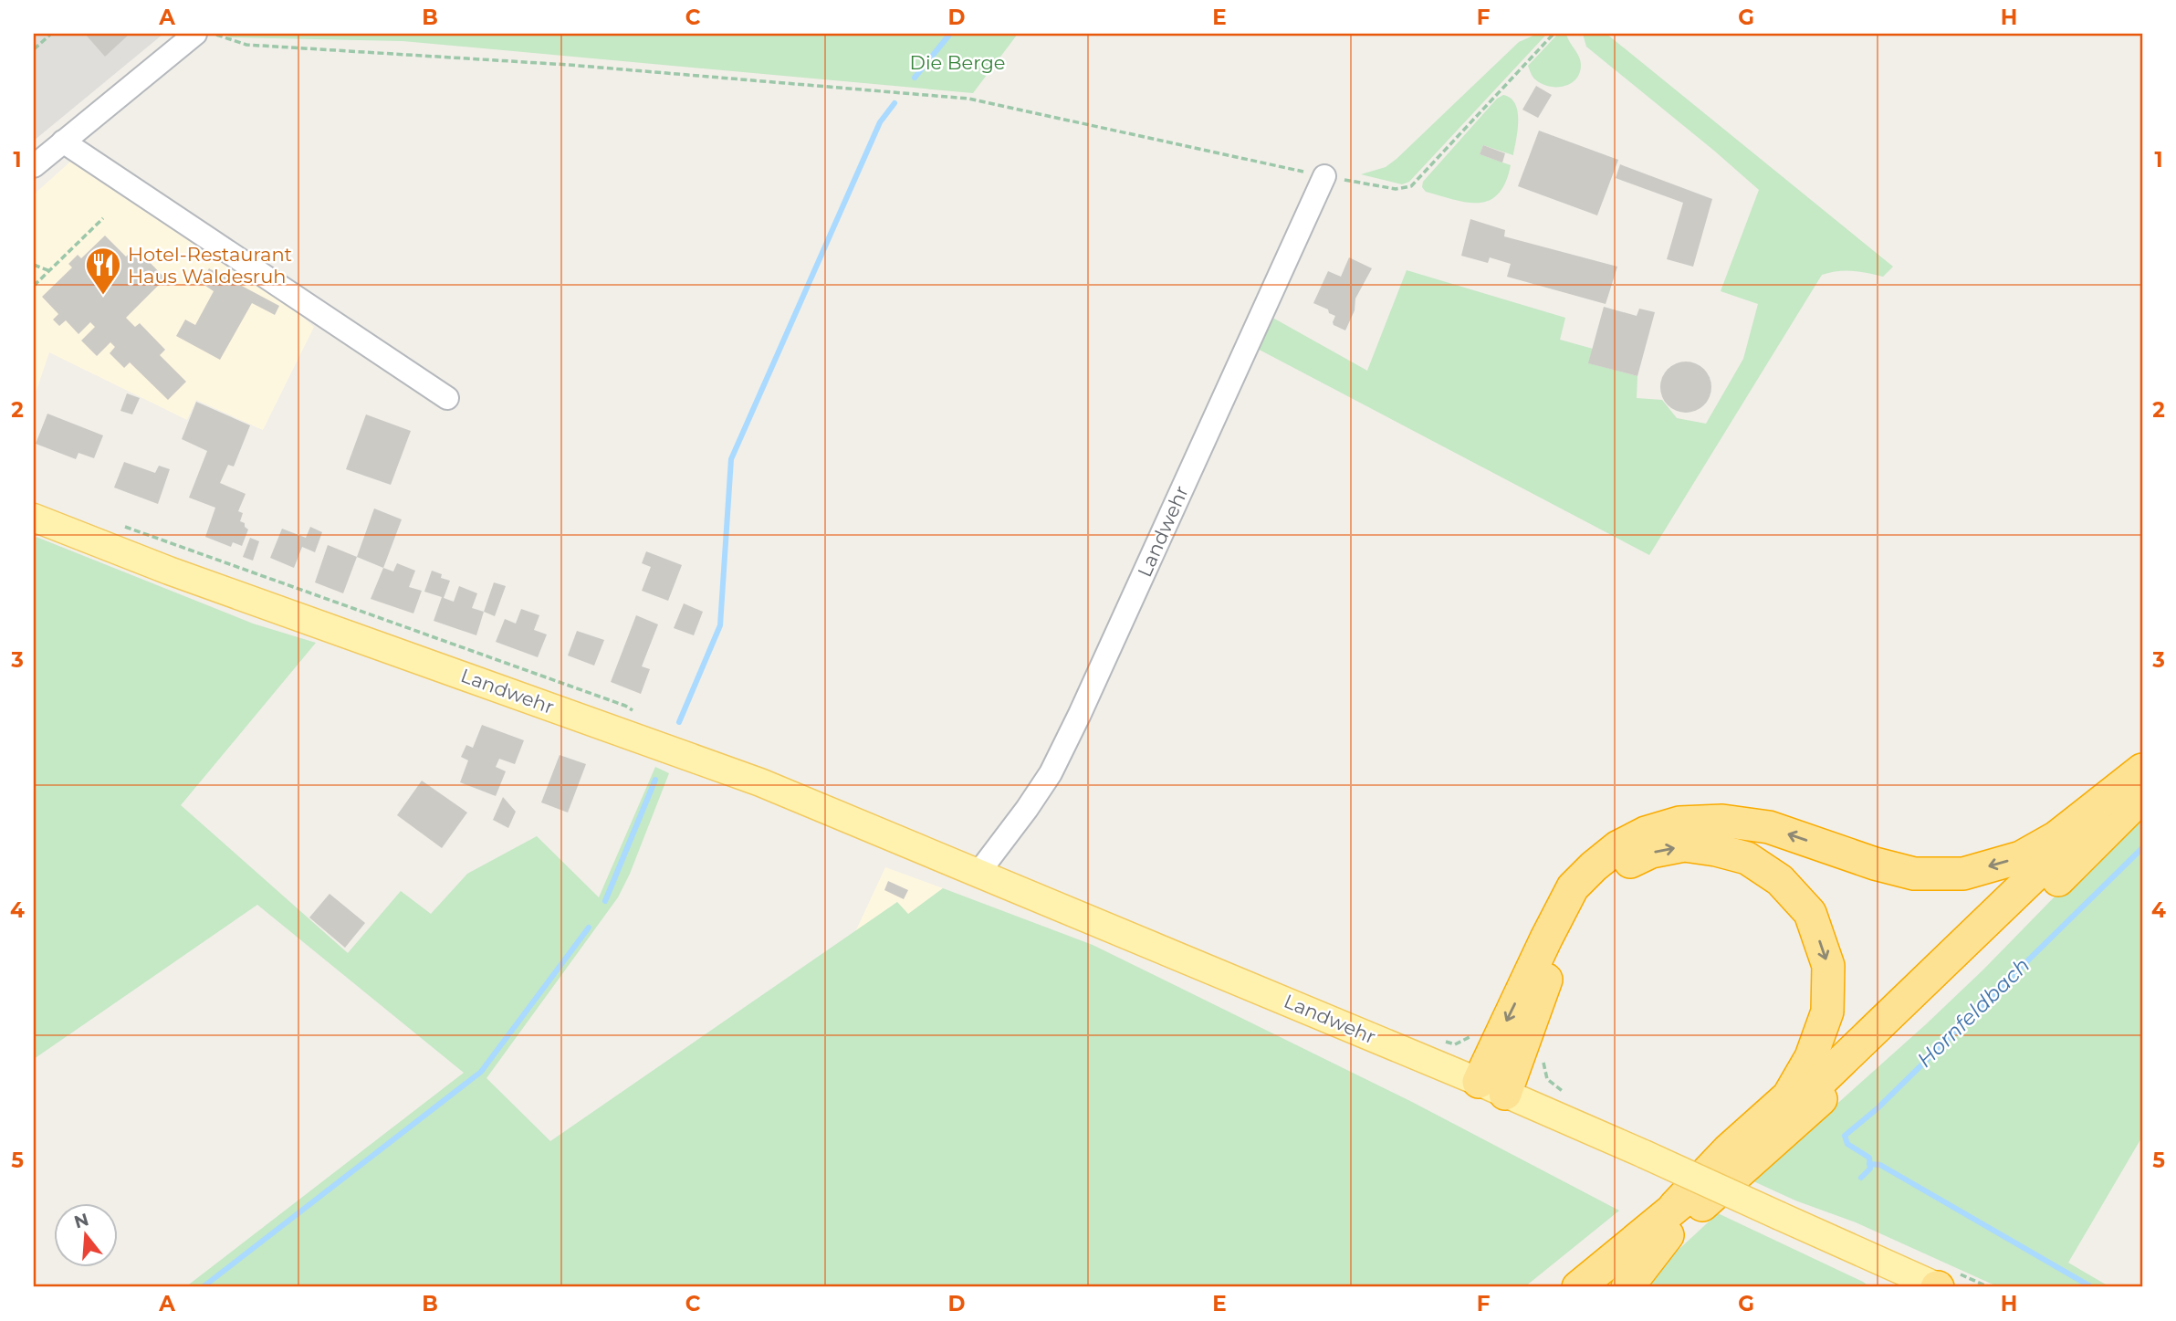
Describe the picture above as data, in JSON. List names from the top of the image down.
{
  "streets": {
    "main road": ["Landwehr"]
  },
  "water": ["Hornfeldbach"],
  "parks": ["Die Berge"],
  "places": {
    "restaurant": ["Hotel-Restaurant Haus Waldesruh"]
  },
  "north": "top",
  "grid": {
    "columns": [
      "A",
      "B",
      "C",
      "D",
      "E",
      "F",
      "G",
      "H"
    ],
    "rows": [
      "1",
      "2",
      "3",
      "4",
      "5"
    ]
  }
}
